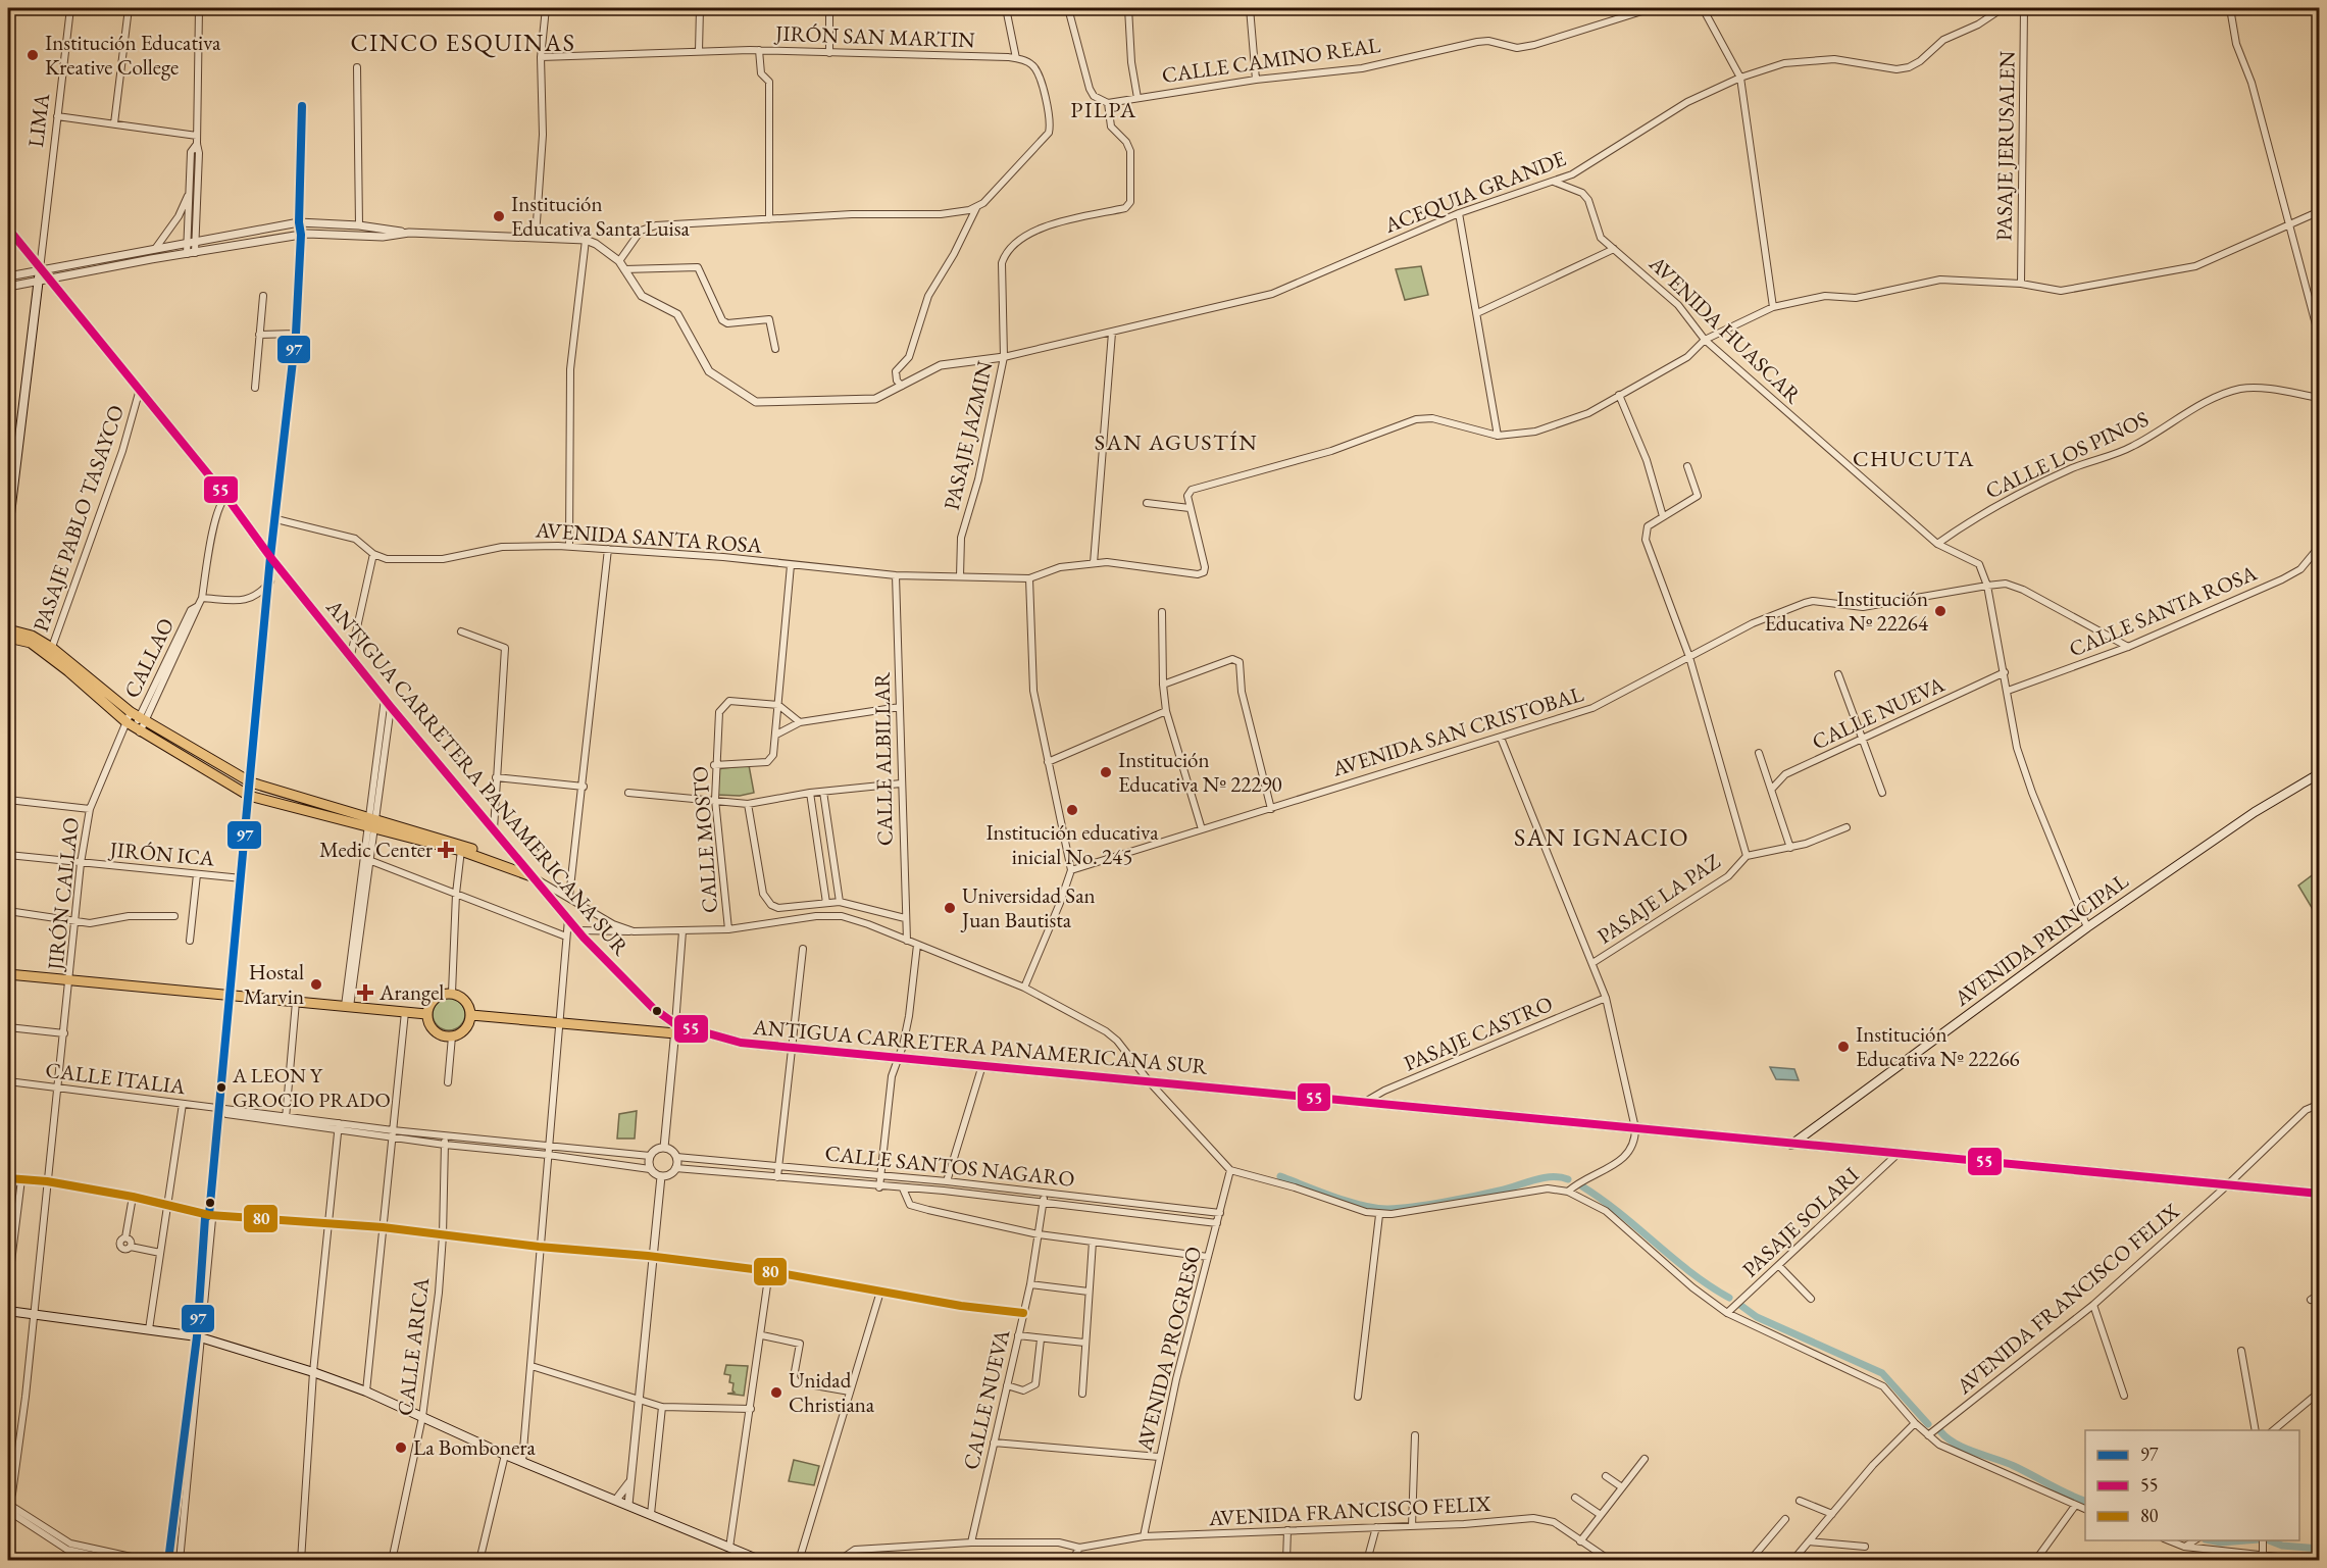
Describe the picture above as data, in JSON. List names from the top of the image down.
{
  "streets": {
    "main road": ["ANTIGUA CARRETERA PANAMERICANA SUR", "AVENIDA PRINCIPAL"],
    "street": [
      "JIRÓN SAN MARTIN",
      "CALLE CAMINO REAL",
      "LIMA",
      "PASAJE JERUSALEN",
      "ACEQUIA GRANDE",
      "AVENIDA HUASCAR",
      "PASAJE JAZMIN",
      "CALLE LOS PINOS",
      "PASAJE PABLO TASAYCO",
      "AVENIDA SANTA ROSA",
      "CALLE SANTA ROSA",
      "CALLAO",
      "CALLE NUEVA",
      "AVENIDA SAN CRISTOBAL",
      "CALLE ALBILLAR",
      "CALLE MOSTO",
      "JIRÓN ICA",
      "JIRÓN CALLAO",
      "PASAJE LA PAZ",
      "PASAJE CASTRO",
      "CALLE ITALIA",
      "CALLE SANTOS NAGARO",
      "PASAJE SOLARI",
      "AVENIDA FRANCISCO FELIX",
      "CALLE ARICA",
      "AVENIDA PROGRESO"
    ]
  },
  "crossings": [
    ["CALLE CAMINO REAL", "PASAJE JAZMIN"],
    ["LIMA", "ANTIGUA CARRETERA PANAMERICANA SUR"],
    ["ACEQUIA GRANDE", "AVENIDA HUASCAR"],
    ["ACEQUIA GRANDE", "PASAJE JAZMIN"],
    ["AVENIDA HUASCAR", "CALLE LOS PINOS"],
    ["AVENIDA HUASCAR", "AVENIDA SAN CRISTOBAL"],
    ["PASAJE JAZMIN", "AVENIDA SANTA ROSA"],
    ["PASAJE PABLO TASAYCO", "ANTIGUA CARRETERA PANAMERICANA SUR"],
    ["AVENIDA SANTA ROSA", "CALLE ALBILLAR"],
    ["CALLAO", "ANTIGUA CARRETERA PANAMERICANA SUR"],
    ["CALLAO", "JIRÓN CALLAO"],
    ["CALLE NUEVA", "CALLE SANTOS NAGARO"],
    ["CALLE NUEVA", "AVENIDA FRANCISCO FELIX"],
    ["ANTIGUA CARRETERA PANAMERICANA SUR", "AVENIDA PRINCIPAL"],
    ["ANTIGUA CARRETERA PANAMERICANA SUR", "PASAJE CASTRO"],
    ["ANTIGUA CARRETERA PANAMERICANA SUR", "PASAJE SOLARI"],
    ["ANTIGUA CARRETERA PANAMERICANA SUR", "AVENIDA FRANCISCO FELIX"],
    ["JIRÓN ICA", "JIRÓN CALLAO"],
    ["JIRÓN CALLAO", "CALLE ITALIA"],
    ["CALLE SANTOS NAGARO", "AVENIDA PROGRESO"],
    ["AVENIDA FRANCISCO FELIX", "AVENIDA PROGRESO"]
  ],
  "districts": [
    "CINCO ESQUINAS",
    "PILPA",
    "SAN AGUSTÍN",
    "CHUCUTA",
    "SAN IGNACIO"
  ],
  "places": {
    "other": [
      "Institución Educativa Kreative College",
      "Institución Educativa Santa Luisa",
      "Institución Educativa Nº 22264",
      "Institución Educativa Nº 22290",
      "Institución educativa inicial No. 245",
      "Universidad San Juan Bautista",
      "Hostal Marvin",
      "Institución Educativa Nº 22266",
      "A LEON Y GROCIO PRADO",
      "Unidad Christiana",
      "La Bombonera"
    ],
    "health": ["Medic Center", "Arangel"]
  },
  "lines": ["transit line 97", "transit line 55", "transit line 80"],
  "legend": ["97", "55", "80"]
}
